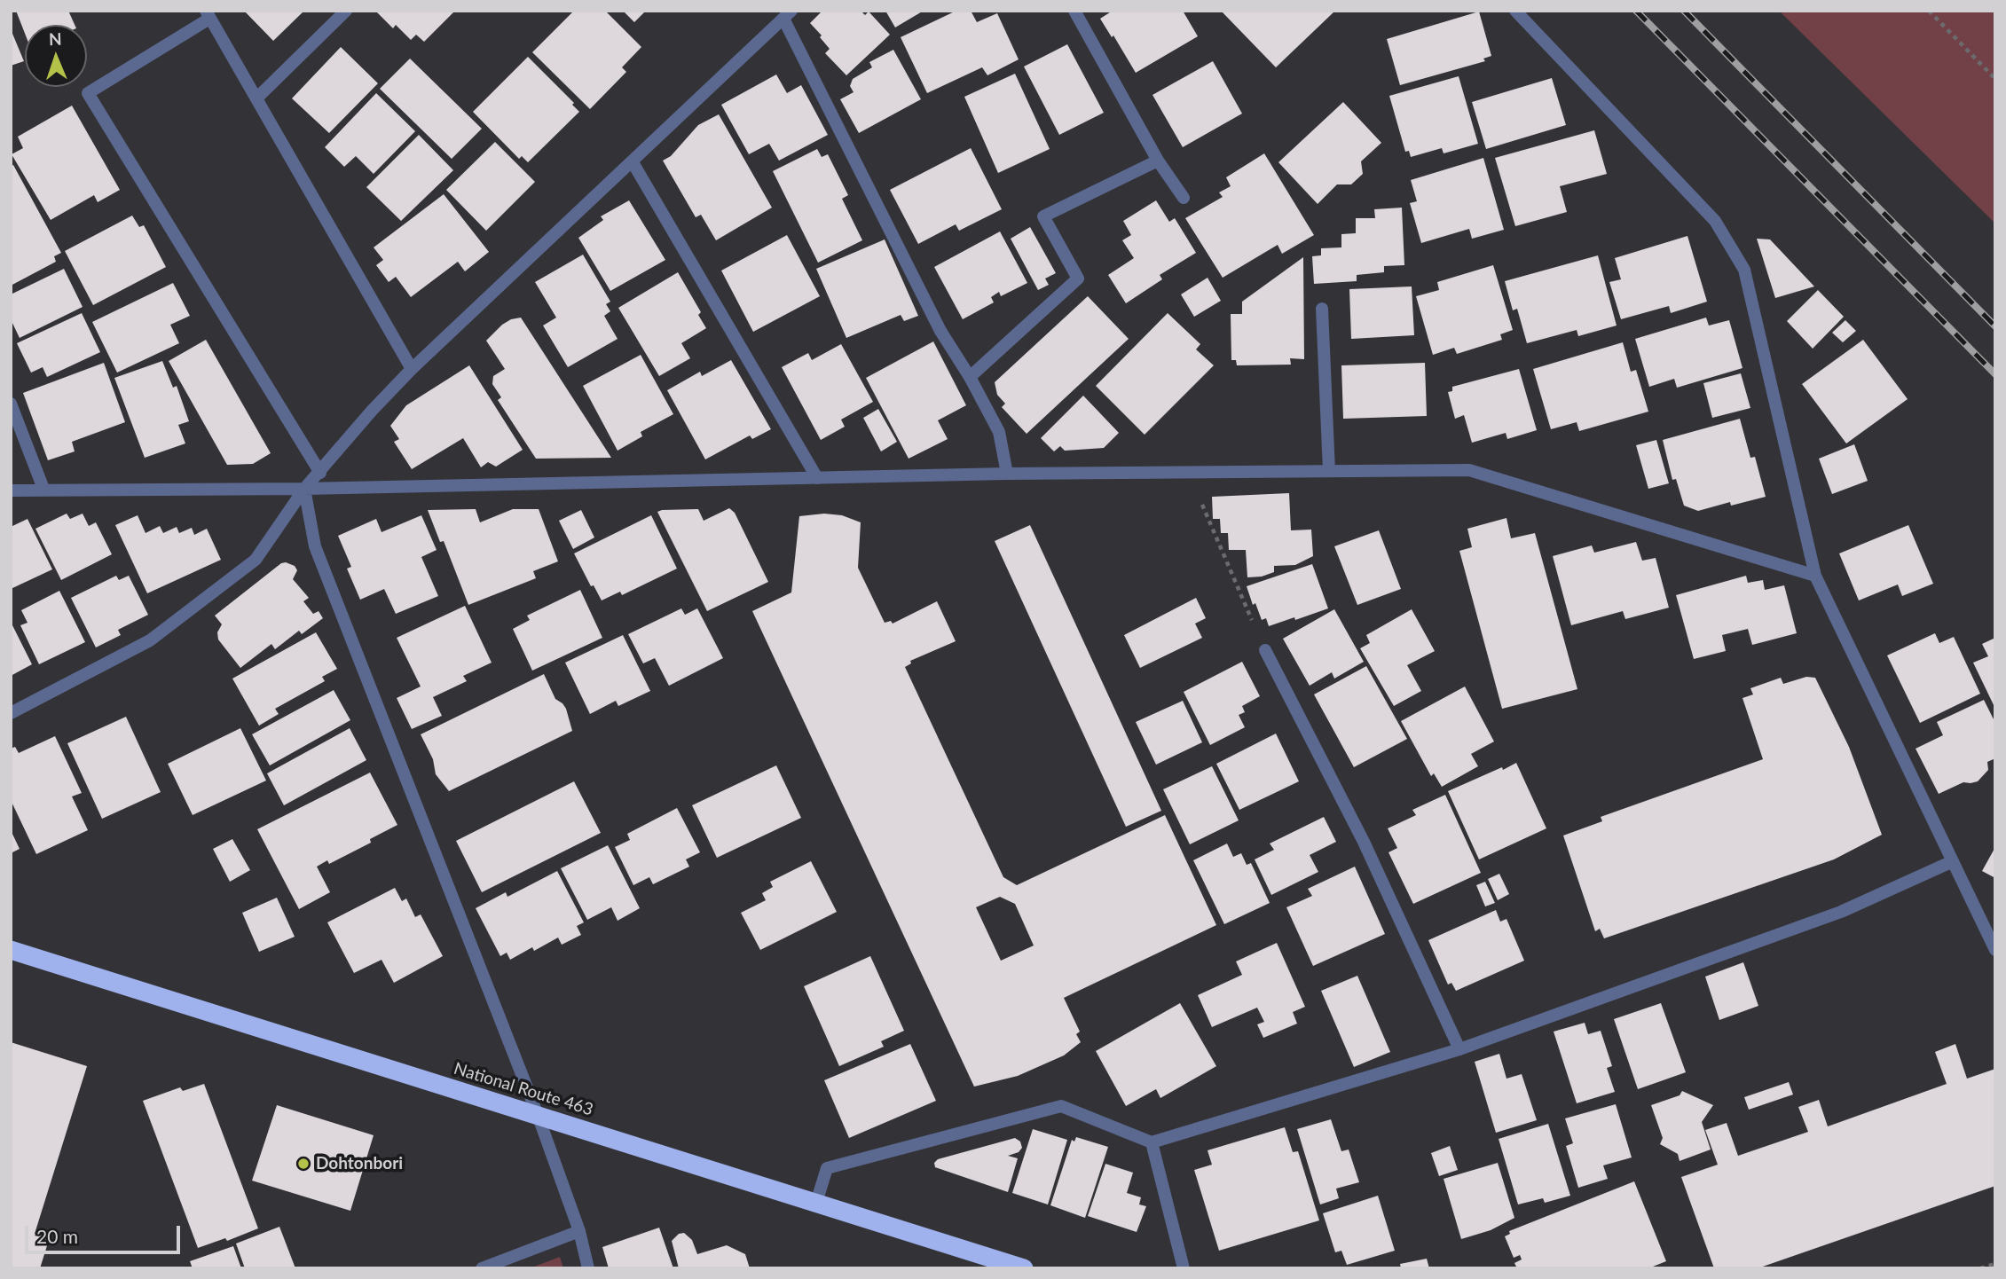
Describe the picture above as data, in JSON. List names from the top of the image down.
{
  "streets": {
    "highway": ["National Route 463"]
  },
  "places": ["Dohtonbori"],
  "scale_bar": "20 m",
  "north": "top"
}
